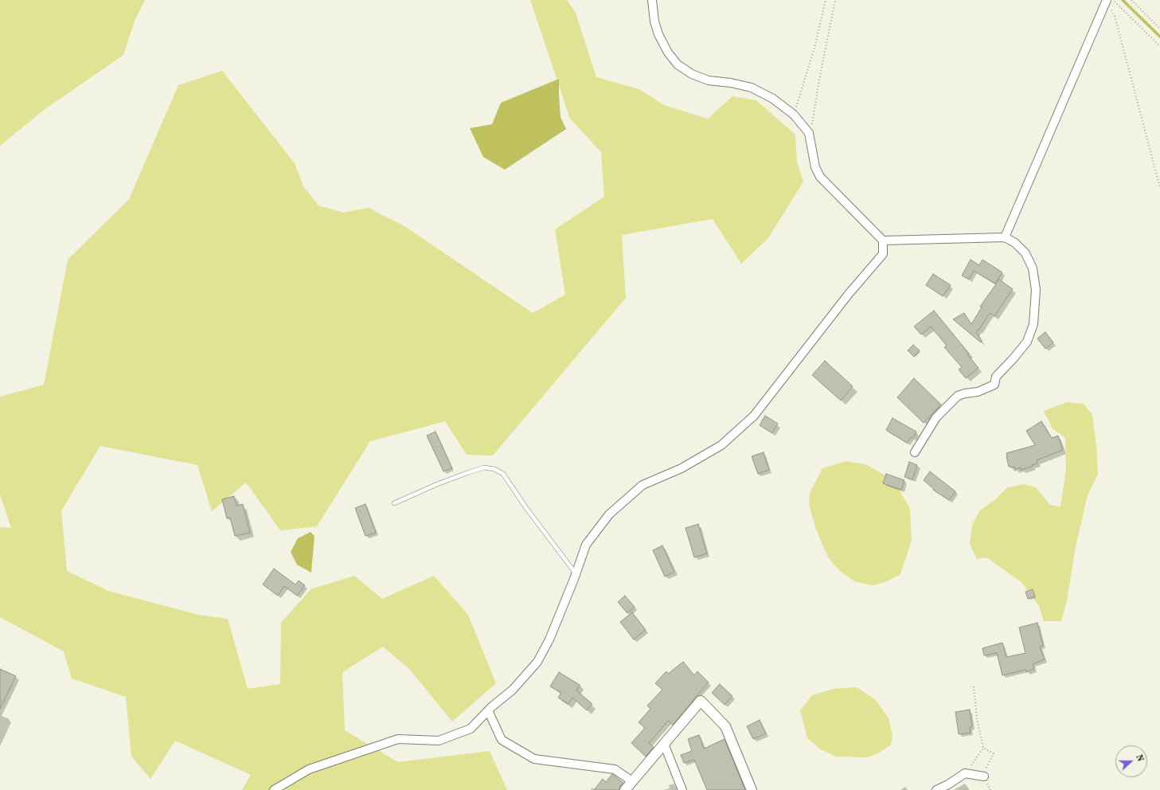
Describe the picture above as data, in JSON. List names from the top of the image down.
{
  "north": "right"
}
